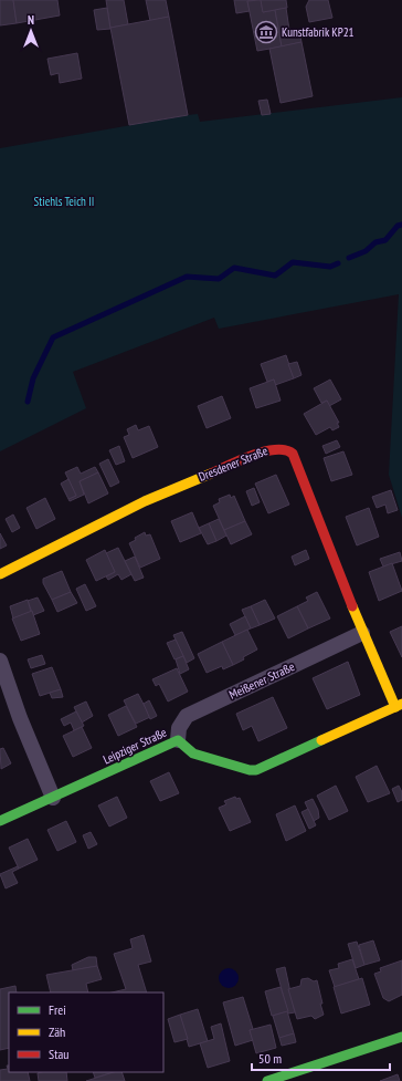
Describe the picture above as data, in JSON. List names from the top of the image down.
{
  "streets": {
    "street": ["Dresdener Straße", "Meißener Straße", "Leipziger Straße"]
  },
  "crossings": [
    ["Dresdener Straße", "Meißener Straße"],
    ["Dresdener Straße", "Leipziger Straße"],
    ["Meißener Straße", "Leipziger Straße"]
  ],
  "parks": ["Stiehls Teich II"],
  "places": {
    "museum": ["Kunstfabrik KP21"]
  },
  "legend": ["Frei", "Zäh", "Stau"],
  "scale_bar": "50 m",
  "north": "top"
}
